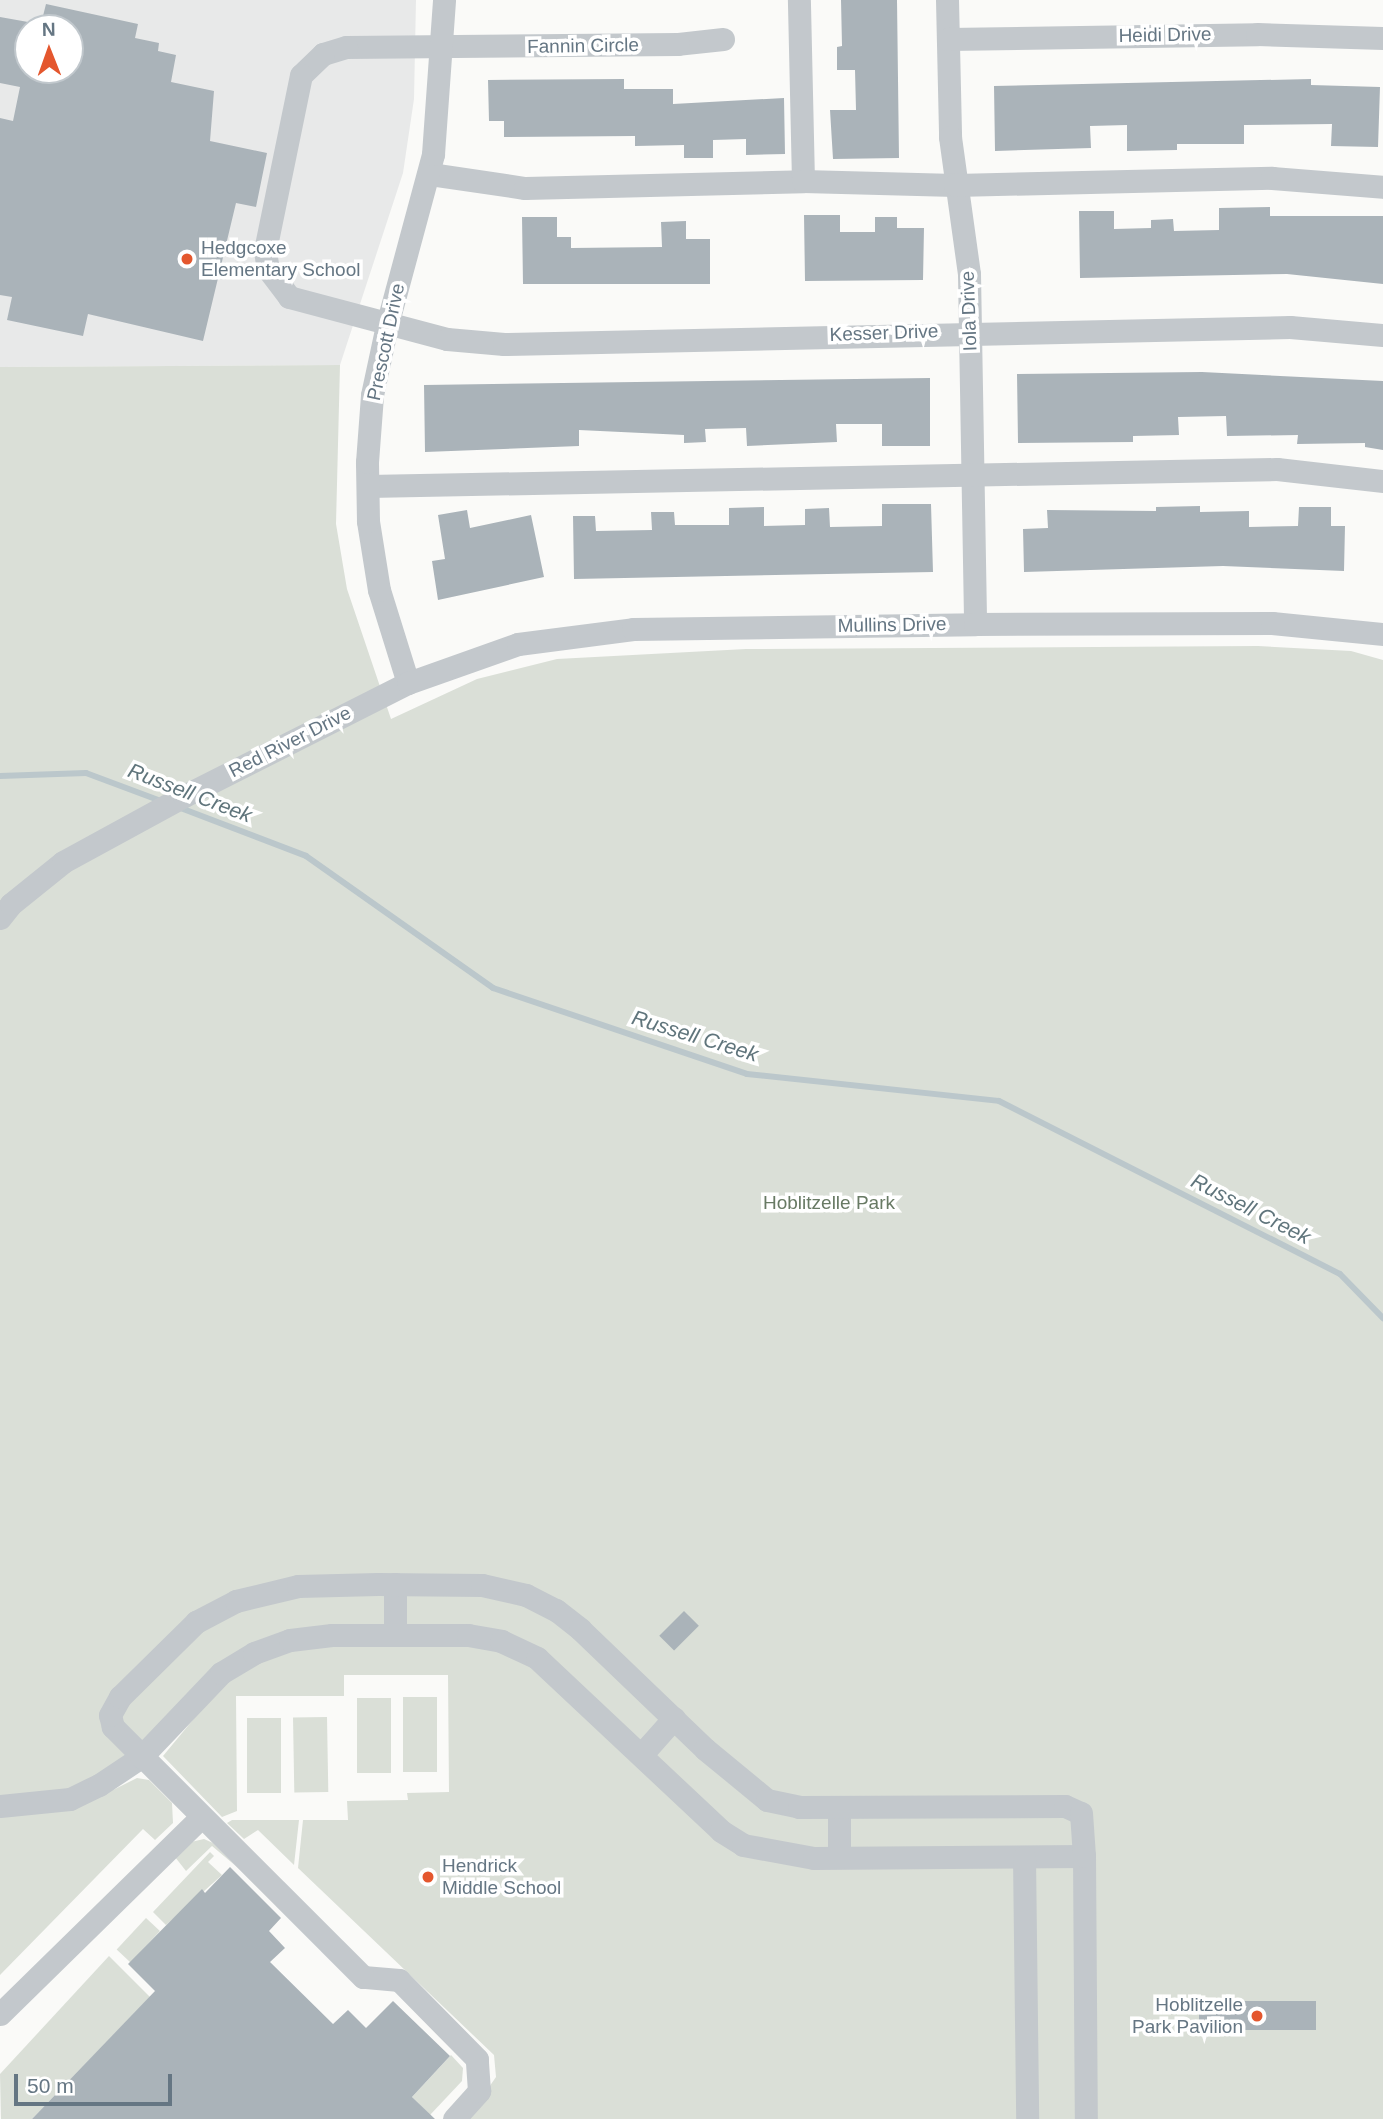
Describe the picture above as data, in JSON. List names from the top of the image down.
{
  "streets": {
    "street": [
      "Heidi Drive",
      "Fannin Circle",
      "Iola Drive",
      "Kesser Drive",
      "Prescott Drive",
      "Mullins Drive",
      "Red River Drive"
    ]
  },
  "crossings": [
    ["Heidi Drive", "Iola Drive"],
    ["Fannin Circle", "Kesser Drive"],
    ["Fannin Circle", "Prescott Drive"],
    ["Iola Drive", "Kesser Drive"],
    ["Iola Drive", "Mullins Drive"],
    ["Kesser Drive", "Prescott Drive"],
    ["Prescott Drive", "Mullins Drive"],
    ["Prescott Drive", "Red River Drive"],
    ["Mullins Drive", "Red River Drive"]
  ],
  "water": ["Russell Creek"],
  "parks": ["Hoblitzelle Park"],
  "places": ["Hedgcoxe Elementary School", "Hendrick Middle School", "Hoblitzelle Park Pavilion"],
  "scale_bar": "50 m",
  "north": "top"
}
